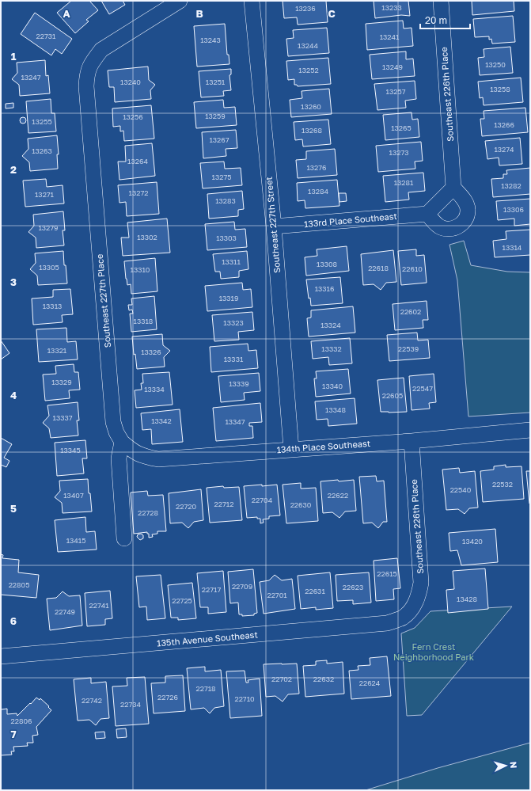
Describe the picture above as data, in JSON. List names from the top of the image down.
{
  "streets": {
    "street": [
      "Southeast 226th Place",
      "133rd Place Southeast",
      "Southeast 227th Street",
      "Southeast 227th Place",
      "134th Place Southeast",
      "135th Avenue Southeast"
    ]
  },
  "crossings": [
    ["Southeast 226th Place", "133rd Place Southeast"],
    ["Southeast 226th Place", "134th Place Southeast"],
    ["Southeast 226th Place", "135th Avenue Southeast"],
    ["133rd Place Southeast", "Southeast 227th Street"],
    ["Southeast 227th Street", "134th Place Southeast"],
    ["Southeast 227th Place", "134th Place Southeast"]
  ],
  "parks": ["Fern Crest Neighborhood Park"],
  "house_numbers": [
    "13233",
    "13236",
    "22731",
    "13241",
    "13243",
    "13244",
    "13250",
    "13249",
    "13252",
    "13247",
    "13240",
    "13251",
    "13258",
    "13257",
    "13260",
    "13259",
    "13256",
    "13255",
    "13266",
    "13265",
    "13268",
    "13267",
    "13274",
    "13263",
    "13273",
    "13264",
    "13276",
    "13275",
    "13281",
    "13282",
    "13284",
    "13272",
    "13271",
    "13283",
    "13306",
    "13279",
    "13302",
    "13303",
    "13314",
    "13311",
    "13308",
    "13305",
    "22618",
    "22610",
    "13310",
    "13316",
    "13319",
    "13313",
    "22602",
    "13318",
    "13323",
    "13324",
    "13332",
    "22539",
    "13321",
    "13326",
    "13331",
    "13329",
    "13339",
    "13340",
    "22547",
    "13334",
    "22605",
    "13348",
    "13337",
    "13342",
    "13347",
    "13345",
    "22532",
    "22540",
    "13407",
    "22622",
    "22704",
    "22712",
    "22630",
    "22720",
    "22728",
    "13415",
    "13420",
    "22615",
    "22805",
    "22709",
    "22623",
    "22717",
    "22631",
    "22701",
    "13428",
    "22725",
    "22741",
    "22749",
    "22702",
    "22632",
    "22624",
    "22718",
    "22726",
    "22710",
    "22742",
    "22734",
    "22806"
  ],
  "scale_bar": "20 m",
  "north": "right",
  "grid": {
    "columns": ["A", "B", "C"],
    "rows": [
      "1",
      "2",
      "3",
      "4",
      "5",
      "6",
      "7"
    ]
  }
}
